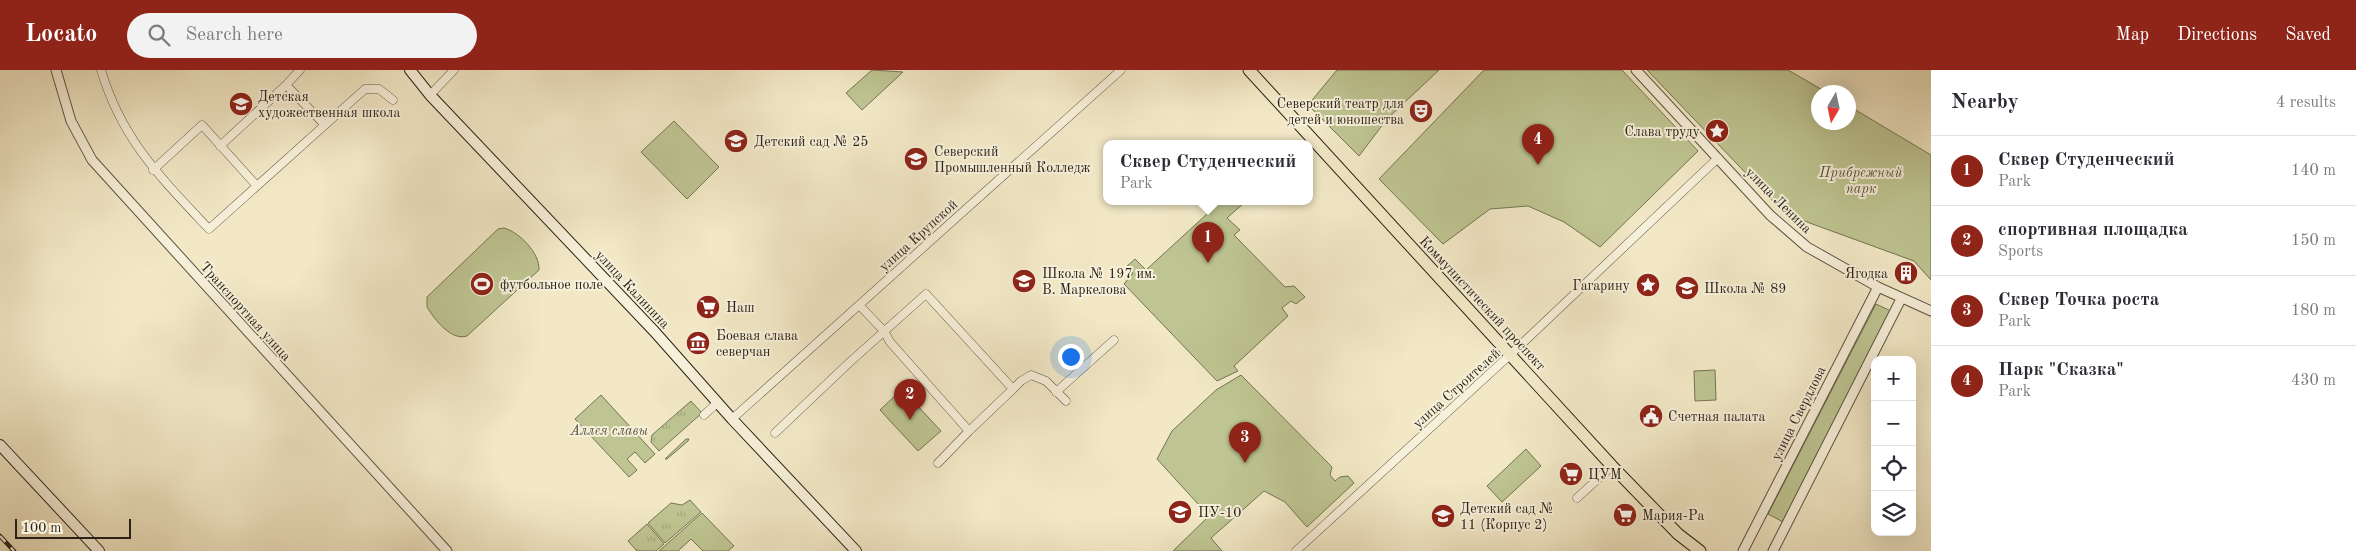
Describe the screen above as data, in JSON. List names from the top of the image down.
{
  "streets": {
    "main road": ["улица Калинина", "Коммунистический проспект"],
    "street": [
      "улица Ленина",
      "улица Крупской",
      "Транспортная улица",
      "улица Строителей",
      "улица Свердлова"
    ]
  },
  "crossings": [
    ["улица Ленина", "улица Строителей"],
    ["улица Ленина", "улица Свердлова"],
    ["улица Крупской", "улица Калинина"],
    ["Коммунистический проспект", "улица Строителей"]
  ],
  "parks": ["Прибрежный парк", "Аллея славы"],
  "places": {
    "school or university": [
      "Детская художественная школа",
      "Детский сад № 25",
      "Северский Промышленный Колледж",
      "Школа № 197 им. В. Маркелова",
      "Школа № 89",
      "ПУ-10",
      "Детский сад № 11 (Корпус 2)"
    ],
    "theatre": ["Северский театр для детей и юношества"],
    "place": ["Слава труду", "Гагарину"],
    "building": ["Ягодка"],
    "sports": ["футбольное поле"],
    "supermarket": ["Наш", "ЦУМ", "Мария-Ра"],
    "museum": ["Боевая слава северчан"],
    "public building": ["Счетная палата"]
  },
  "scale_bar": "100 m",
  "north": "bottom",
  "page": {
    "header": "Locato",
    "search": "Search here",
    "nav": ["Map", "Directions", "Saved"],
    "heading": ["Nearby", "4 results"],
    "pins": [
      "4",
      "1",
      "2",
      "3"
    ],
    "list": [
      {
        "mark": "1",
        "name": "Сквер Студенческий",
        "note": "Park",
        "value": "140 m"
      },
      {
        "mark": "2",
        "name": "спортивная площадка",
        "note": "Sports",
        "value": "150 m"
      },
      {
        "mark": "3",
        "name": "Сквер Точка роста",
        "note": "Park",
        "value": "180 m"
      },
      {
        "mark": "4",
        "name": "Парк \"Сказка\"",
        "note": "Park",
        "value": "430 m"
      }
    ],
    "popup": ["Сквер Студенческий", "Park"],
    "map_buttons": ["+", "−"],
    "scale": "100 m"
  }
}
